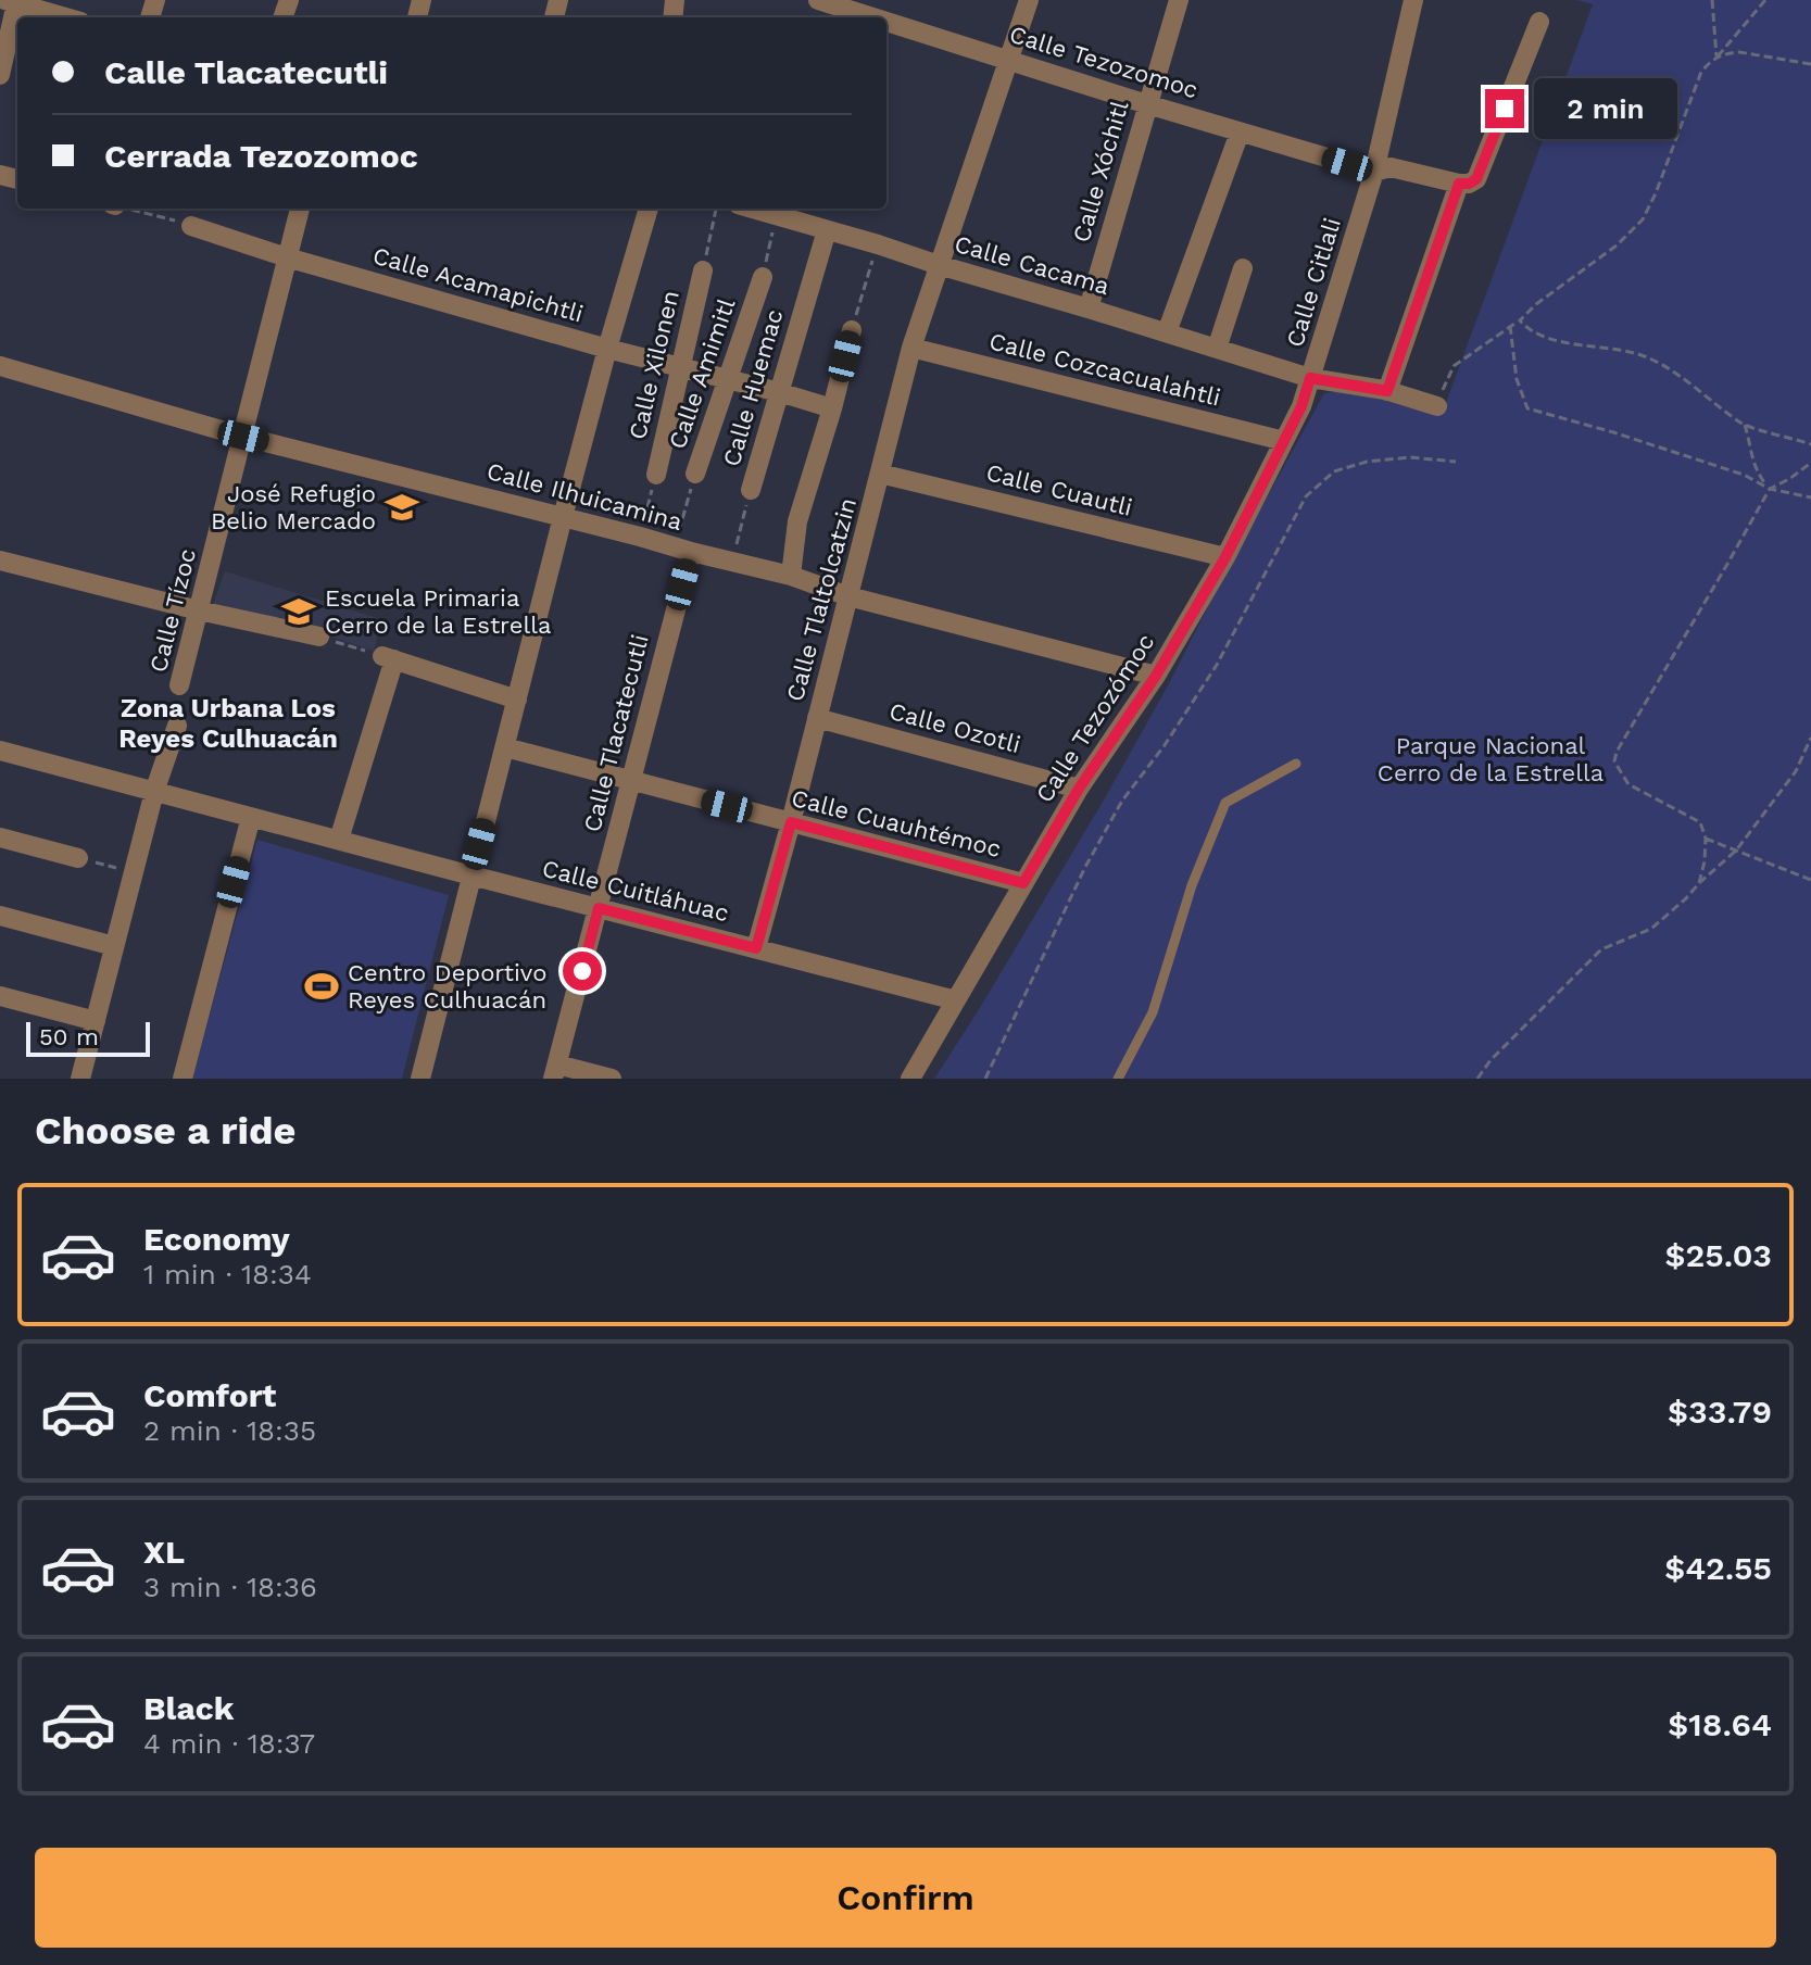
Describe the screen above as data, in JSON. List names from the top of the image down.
{
  "streets": {
    "street": [
      "Calle Tezozomoc",
      "Calle Xóchitl",
      "Calle Cacama",
      "Calle Citlali",
      "Calle Acamapichtli",
      "Calle Xilonen",
      "Calle Cozcacualahtli",
      "Calle Amimitl",
      "Calle Huemac",
      "Calle Cuautli",
      "Calle Ilhuicamina",
      "Calle Tlaltolcatzin",
      "Calle Tízoc",
      "Calle Tezozómoc",
      "Calle Ozotli",
      "Calle Tlacatecutli",
      "Calle Cuauhtémoc",
      "Calle Cuitláhuac"
    ]
  },
  "crossings": [
    ["Calle Tezozomoc", "Calle Xóchitl"],
    ["Calle Tezozomoc", "Calle Citlali"],
    ["Calle Xóchitl", "Calle Cacama"],
    ["Calle Cacama", "Calle Citlali"],
    ["Calle Cacama", "Calle Amimitl"],
    ["Calle Cacama", "Calle Huemac"],
    ["Calle Cacama", "Calle Tlaltolcatzin"],
    ["Calle Cacama", "Calle Tezozómoc"],
    ["Calle Citlali", "Calle Tezozómoc"],
    ["Calle Acamapichtli", "Calle Xilonen"],
    ["Calle Acamapichtli", "Calle Amimitl"],
    ["Calle Acamapichtli", "Calle Huemac"],
    ["Calle Acamapichtli", "Calle Tízoc"],
    ["Calle Xilonen", "Calle Ilhuicamina"],
    ["Calle Cozcacualahtli", "Calle Tlaltolcatzin"],
    ["Calle Cozcacualahtli", "Calle Tezozómoc"],
    ["Calle Amimitl", "Calle Ilhuicamina"],
    ["Calle Amimitl", "Calle Tlacatecutli"],
    ["Calle Huemac", "Calle Ilhuicamina"],
    ["Calle Cuautli", "Calle Tlaltolcatzin"],
    ["Calle Cuautli", "Calle Tezozómoc"],
    ["Calle Ilhuicamina", "Calle Tlaltolcatzin"],
    ["Calle Ilhuicamina", "Calle Tízoc"],
    ["Calle Ilhuicamina", "Calle Tezozómoc"],
    ["Calle Ilhuicamina", "Calle Tlacatecutli"],
    ["Calle Tlaltolcatzin", "Calle Ozotli"],
    ["Calle Tlaltolcatzin", "Calle Cuauhtémoc"],
    ["Calle Tlaltolcatzin", "Calle Cuitláhuac"],
    ["Calle Tezozómoc", "Calle Ozotli"],
    ["Calle Tezozómoc", "Calle Cuauhtémoc"],
    ["Calle Tezozómoc", "Calle Cuitláhuac"],
    ["Calle Tlacatecutli", "Calle Cuauhtémoc"],
    ["Calle Tlacatecutli", "Calle Cuitláhuac"]
  ],
  "districts": ["Zona Urbana Los Reyes Culhuacán"],
  "parks": ["Parque Nacional Cerro de la Estrella"],
  "places": {
    "school or university": ["José Refugio Belio Mercado", "Escuela Primaria Cerro de la Estrella"],
    "sports": ["Centro Deportivo Reyes Culhuacán"]
  },
  "scale_bar": "50 m",
  "page": {
    "banner": ["Calle Tlacatecutli", "Cerrada Tezozomoc"],
    "bubble": "2 min",
    "scale": "50 m",
    "heading": "Choose a ride",
    "list": [
      {
        "name": "Economy",
        "note": "1 min · 18:34",
        "value": "$25.03"
      },
      {
        "name": "Comfort",
        "note": "2 min · 18:35",
        "value": "$33.79"
      },
      {
        "name": "XL",
        "note": "3 min · 18:36",
        "value": "$42.55"
      },
      {
        "name": "Black",
        "note": "4 min · 18:37",
        "value": "$18.64"
      }
    ],
    "buttons": "Confirm"
  }
}
